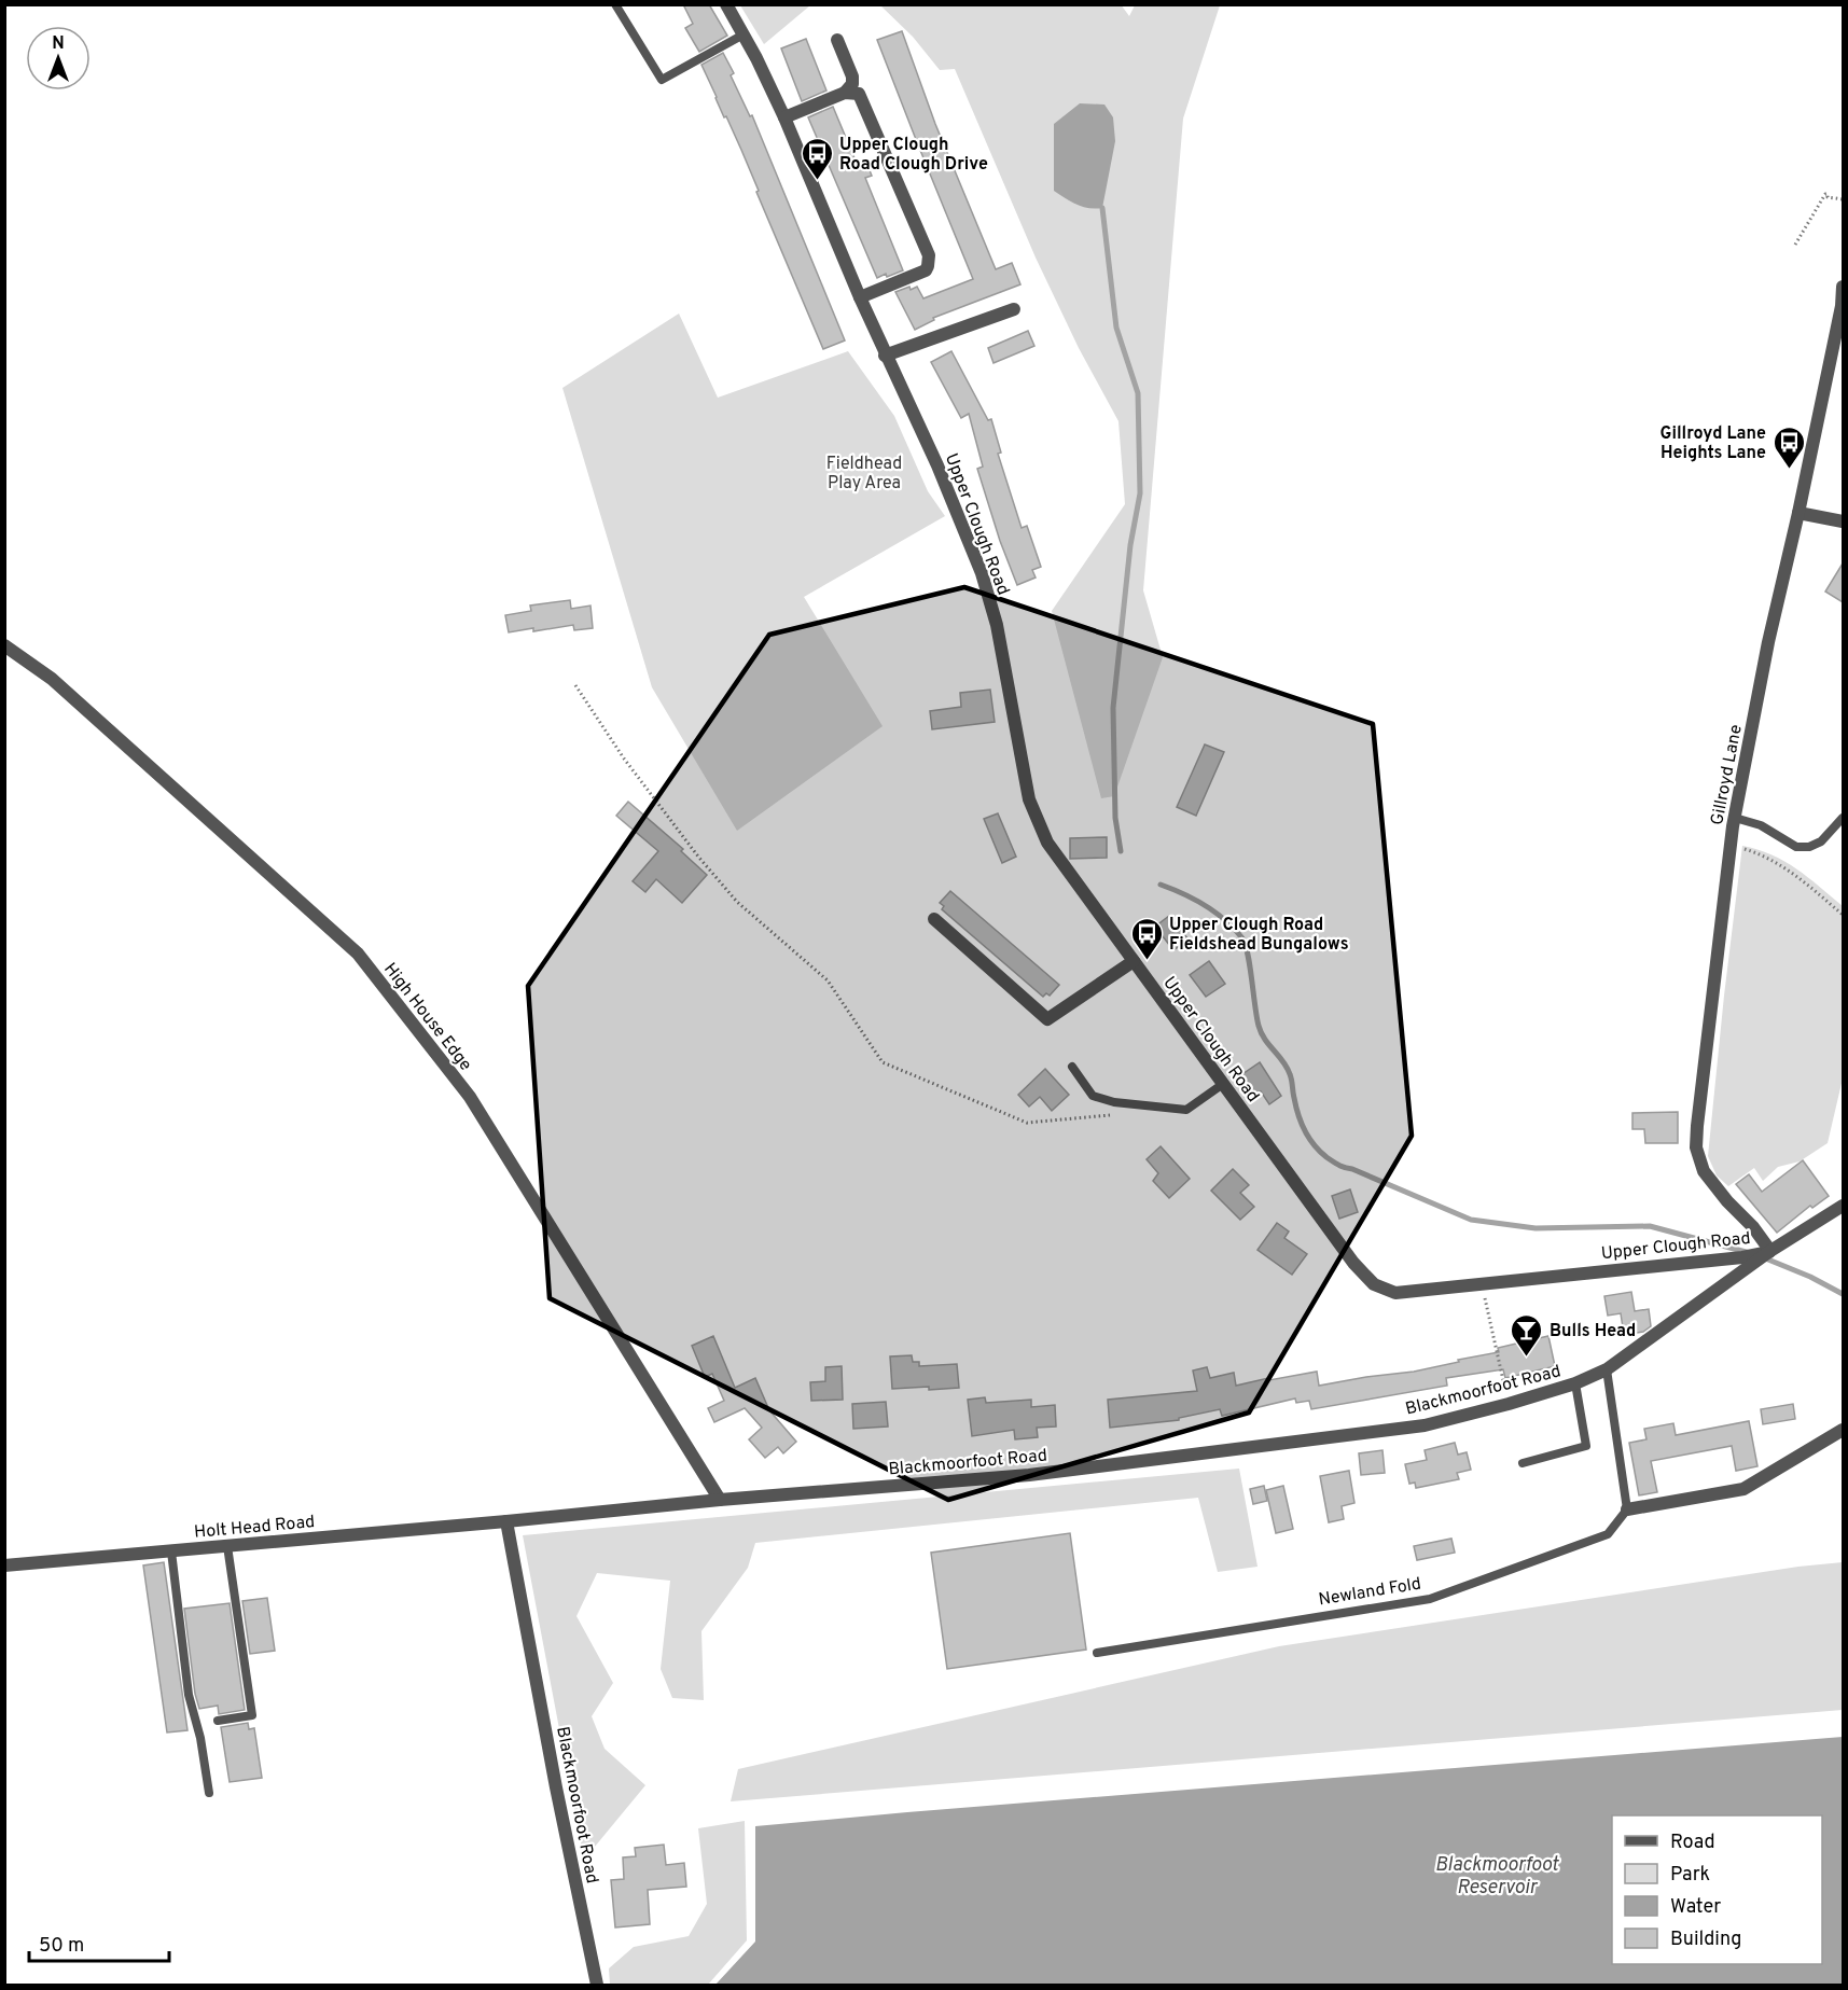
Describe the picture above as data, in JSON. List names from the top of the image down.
{
  "streets": {
    "street": [
      "Upper Clough Road",
      "Gillroyd Lane",
      "High House Edge",
      "Blackmoorfoot Road",
      "Holt Head Road"
    ],
    "lane": ["Newland Fold"]
  },
  "crossings": [
    ["Upper Clough Road", "Blackmoorfoot Road"],
    ["Gillroyd Lane", "Blackmoorfoot Road"],
    ["High House Edge", "Blackmoorfoot Road"],
    ["Blackmoorfoot Road", "Holt Head Road"]
  ],
  "water": ["Blackmoorfoot Reservoir"],
  "parks": ["Fieldhead Play Area"],
  "places": {
    "bus stop": ["Upper Clough Road Clough Drive", "Gillroyd Lane Heights Lane", "Upper Clough Road Fieldshead Bungalows"],
    "bar": ["Bulls Head"]
  },
  "legend": [
    "Road",
    "Park",
    "Water",
    "Building"
  ],
  "scale_bar": "50 m",
  "north": "top"
}
